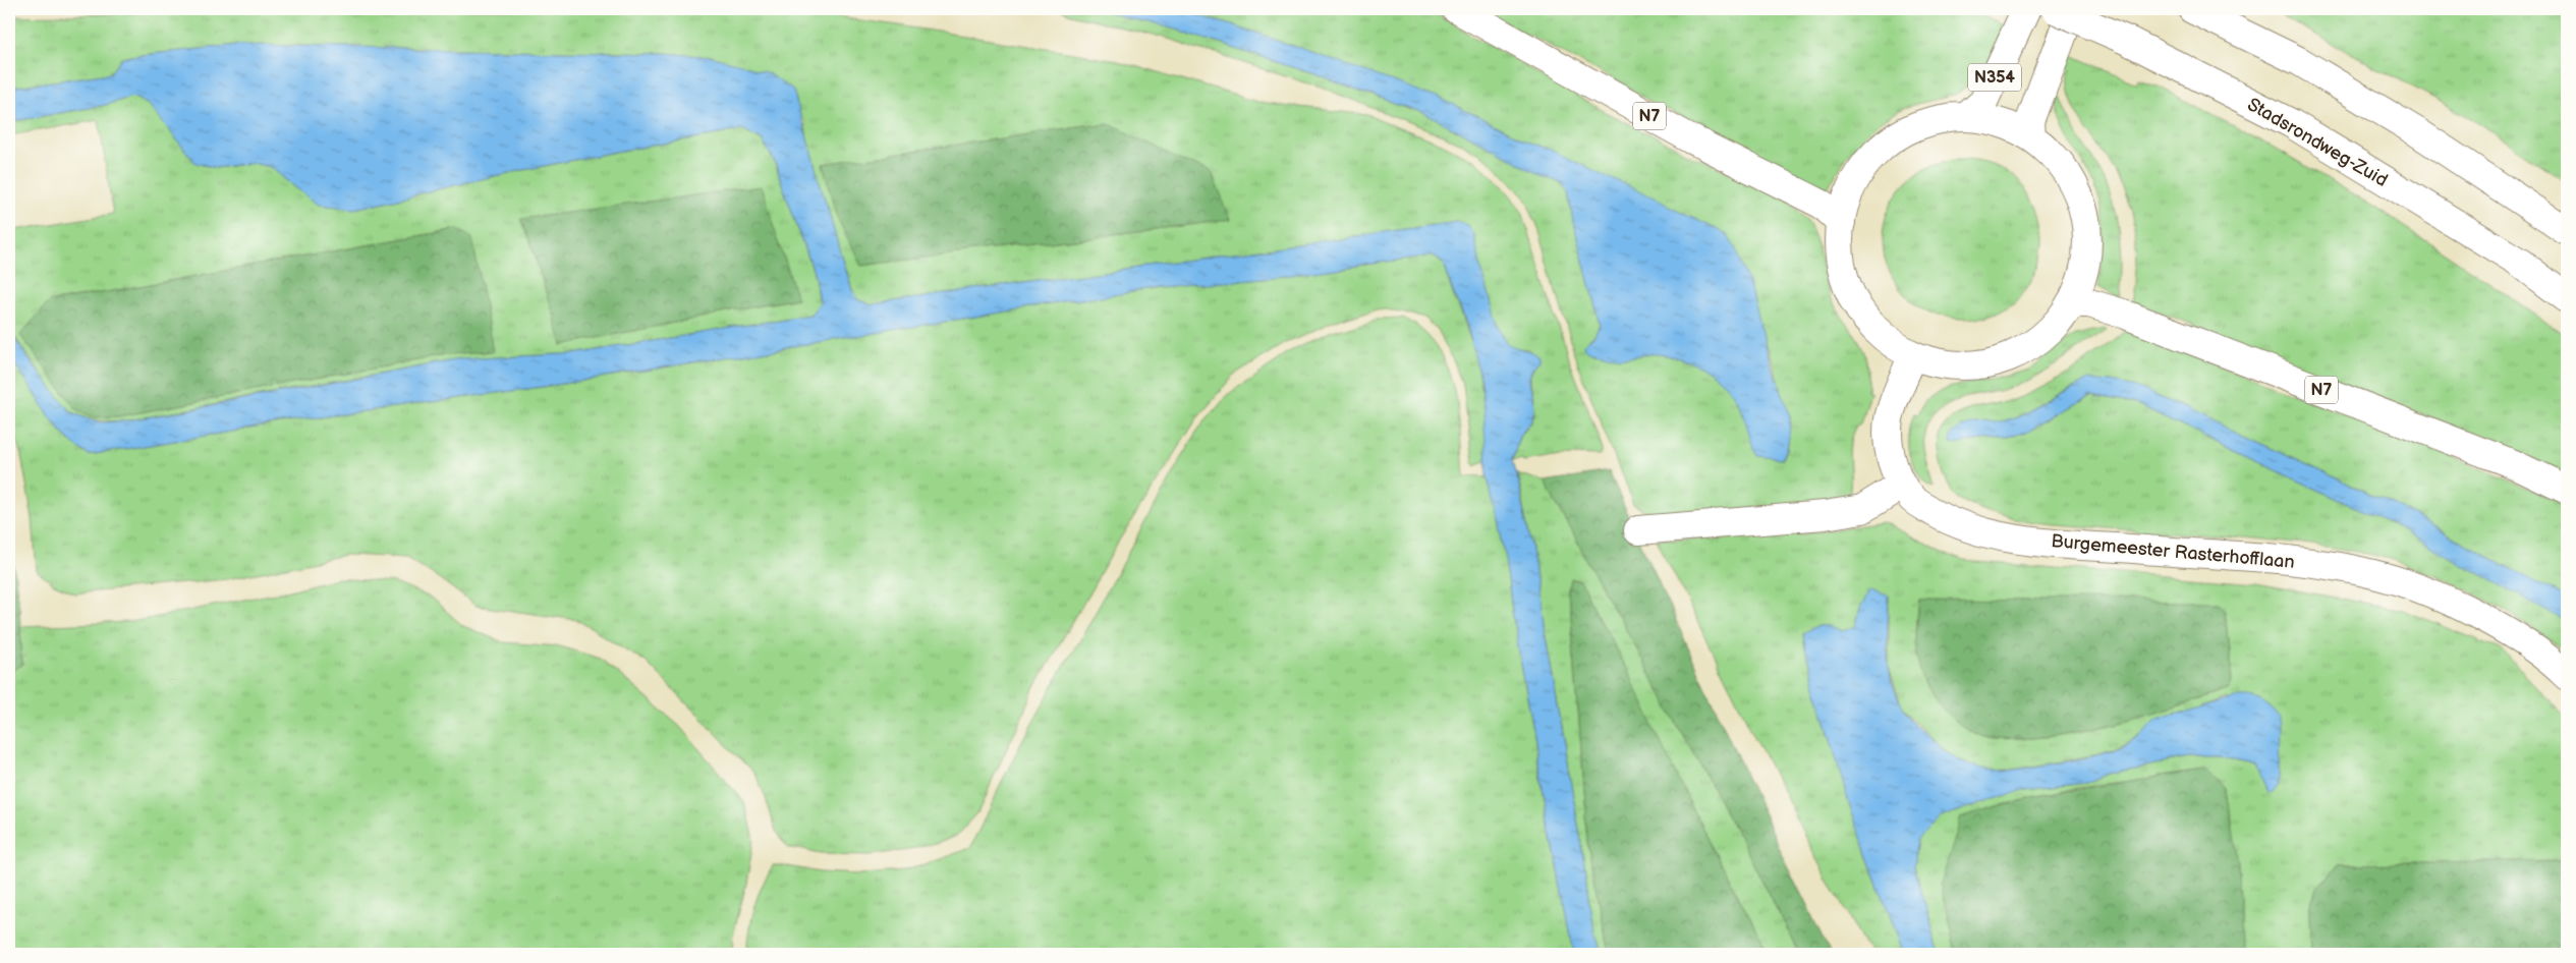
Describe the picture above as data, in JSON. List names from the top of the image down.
{
  "streets": {
    "main road": [
      "N354",
      "N7",
      "Stadsrondweg-Zuid",
      "Burgemeester Rasterhofflaan"
    ]
  }
}
